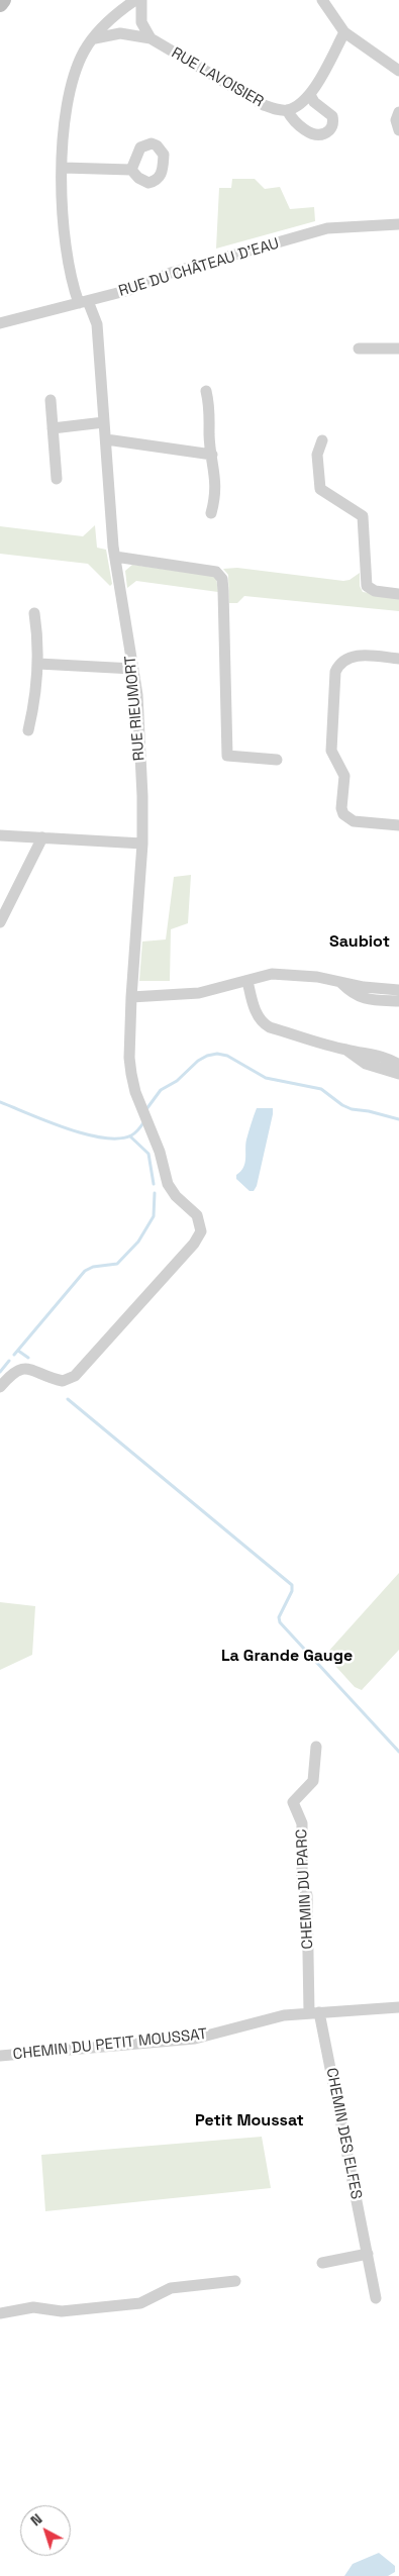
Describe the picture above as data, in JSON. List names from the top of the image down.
{
  "streets": {
    "street": [
      "RUE LAVOISIER",
      "RUE DU CHÂTEAU D'EAU",
      "RUE RIEUMORT",
      "CHEMIN DU PARC",
      "CHEMIN DU PETIT MOUSSAT",
      "CHEMIN DES ELFES"
    ]
  },
  "crossings": [
    ["RUE LAVOISIER", "RUE RIEUMORT"],
    ["RUE DU CHÂTEAU D'EAU", "RUE RIEUMORT"],
    ["CHEMIN DU PARC", "CHEMIN DU PETIT MOUSSAT"],
    ["CHEMIN DU PARC", "CHEMIN DES ELFES"],
    ["CHEMIN DU PETIT MOUSSAT", "CHEMIN DES ELFES"]
  ],
  "districts": ["Saubiot", "La Grande Gauge", "Petit Moussat"],
  "north": "top left"
}
